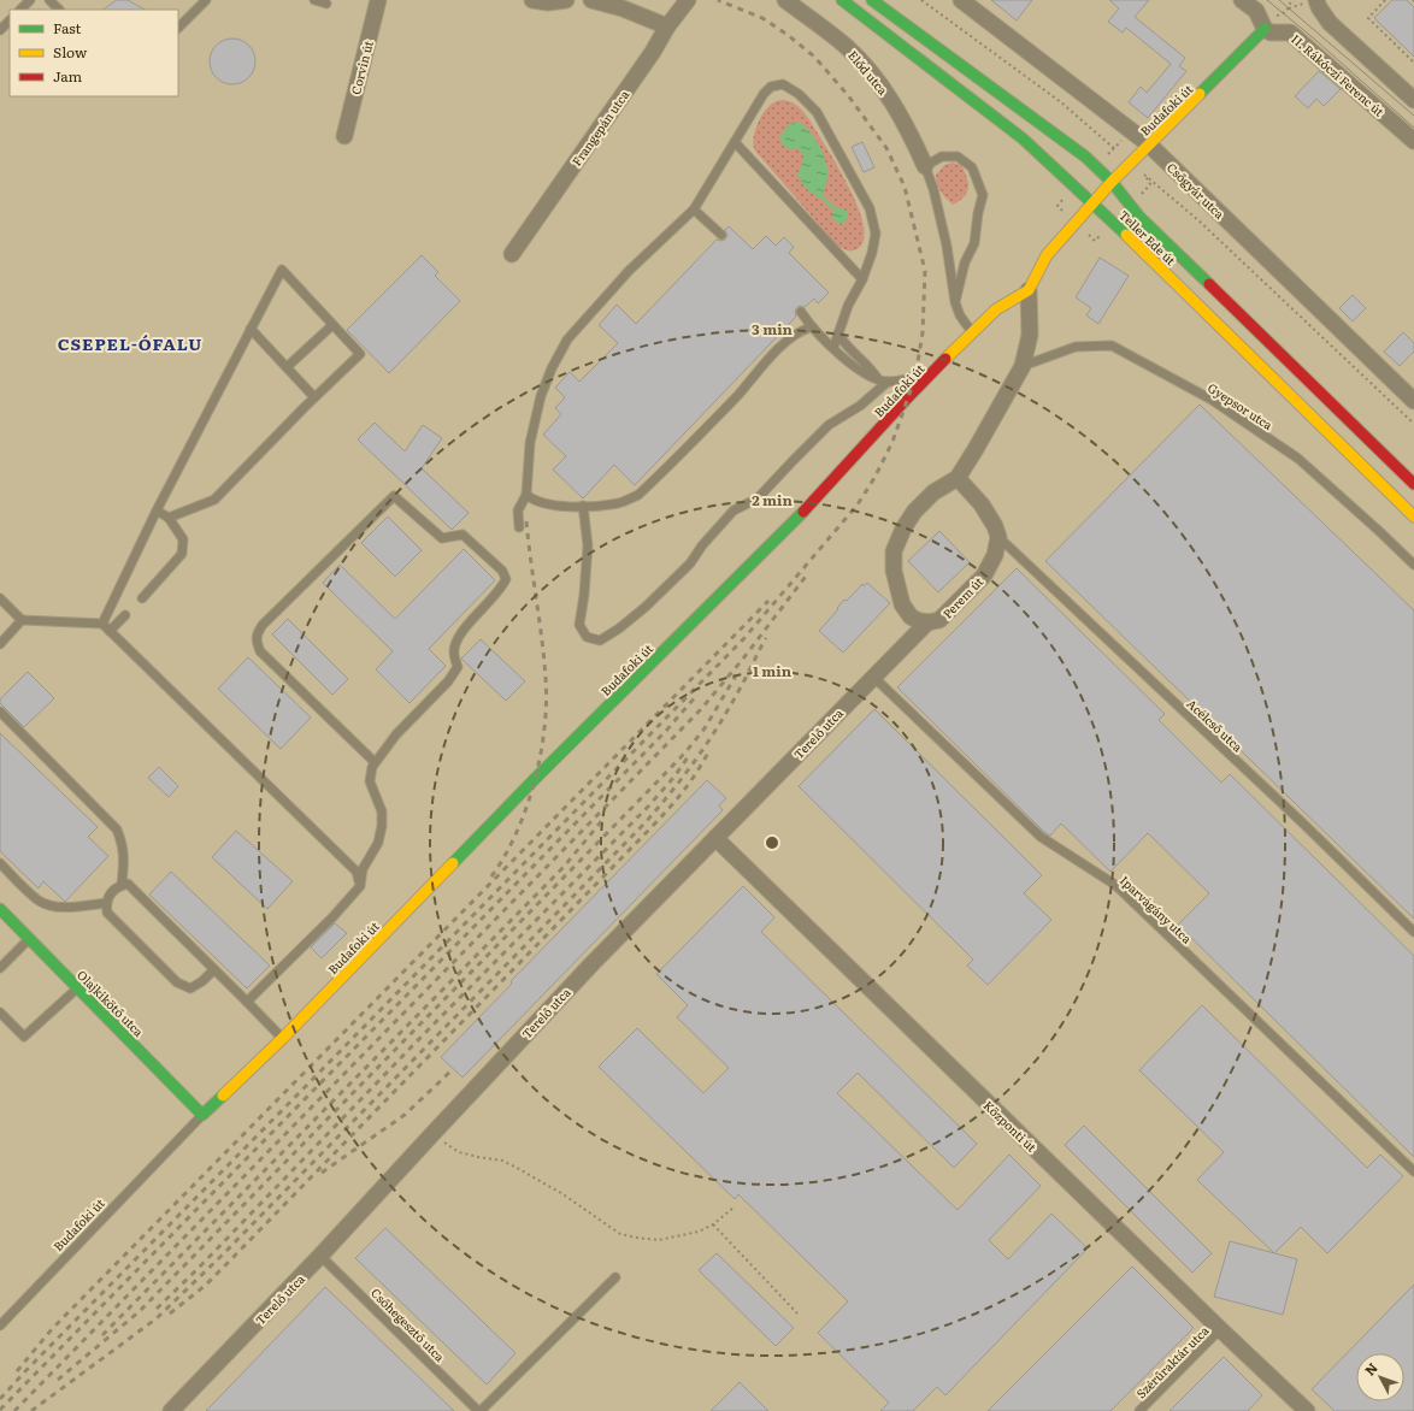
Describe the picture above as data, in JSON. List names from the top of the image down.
{
  "streets": {
    "street": [
      "Corvin út",
      "Előd utca",
      "II. Rákóczi Ferenc út",
      "Budafoki út",
      "Frangepán utca",
      "Csőgyár utca",
      "Teller Ede út",
      "Perem út",
      "Terelő utca",
      "Olajkikötő utca",
      "Központi út"
    ],
    "lane": [
      "Gyepsor utca",
      "Acélcső utca",
      "Iparvágány utca",
      "Csőhegesztő utca",
      "Szérűraktár utca"
    ]
  },
  "crossings": [
    ["II. Rákóczi Ferenc út", "Budafoki út"],
    ["Budafoki út", "Csőgyár utca"],
    ["Budafoki út", "Teller Ede út"],
    ["Budafoki út", "Perem út"],
    ["Budafoki út", "Olajkikötő utca"],
    ["Gyepsor utca", "Perem út"],
    ["Perem út", "Acélcső utca"],
    ["Perem út", "Terelő utca"],
    ["Acélcső utca", "Terelő utca"],
    ["Terelő utca", "Iparvágány utca"],
    ["Terelő utca", "Központi út"],
    ["Terelő utca", "Csőhegesztő utca"],
    ["Központi út", "Szérűraktár utca"]
  ],
  "districts": ["CSEPEL-ÓFALU"],
  "legend": ["Fast", "Slow", "Jam"],
  "north": "top left",
  "rings": ["3 min", "2 min", "1 min"]
}
